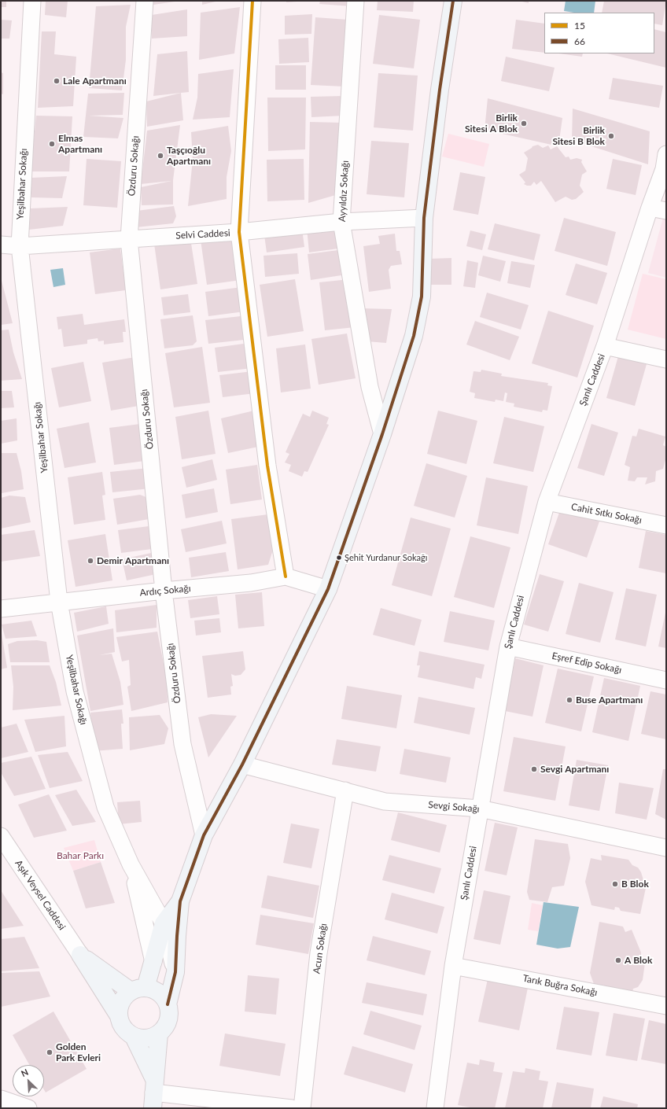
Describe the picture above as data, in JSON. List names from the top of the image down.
{
  "streets": {
    "street": [
      "Özduru Sokağı",
      "Yeşilbahar Sokağı",
      "Ayyıldız Sokağı",
      "Selvi Caddesi",
      "Şanlı Caddesi",
      "Cahit Sıtkı Sokağı",
      "Ardıç Sokağı",
      "Eşref Edip Sokağı",
      "Sevgi Sokağı",
      "Aşık Veysel Caddesi",
      "Acun Sokağı",
      "Tarık Buğra Sokağı"
    ]
  },
  "crossings": [
    ["Özduru Sokağı", "Selvi Caddesi"],
    ["Özduru Sokağı", "Ardıç Sokağı"],
    ["Yeşilbahar Sokağı", "Selvi Caddesi"],
    ["Yeşilbahar Sokağı", "Ardıç Sokağı"],
    ["Ayyıldız Sokağı", "Selvi Caddesi"],
    ["Şanlı Caddesi", "Cahit Sıtkı Sokağı"],
    ["Şanlı Caddesi", "Eşref Edip Sokağı"],
    ["Şanlı Caddesi", "Sevgi Sokağı"],
    ["Şanlı Caddesi", "Tarık Buğra Sokağı"],
    ["Sevgi Sokağı", "Acun Sokağı"]
  ],
  "parks": ["Bahar Parkı"],
  "places": [
    "Lale Apartmanı",
    "Birlik Sitesi A Blok",
    "Birlik Sitesi B Blok",
    "Elmas Apartmanı",
    "Taşçıoğlu Apartmanı",
    "Şehit Yurdanur Sokağı",
    "Demir Apartmanı",
    "Buse Apartmanı",
    "Sevgi Apartmanı",
    "B Blok",
    "A Blok",
    "Golden Park Evleri"
  ],
  "lines": ["transit line 15", "transit line 66"],
  "legend": ["15", "66"],
  "north": "top left"
}
